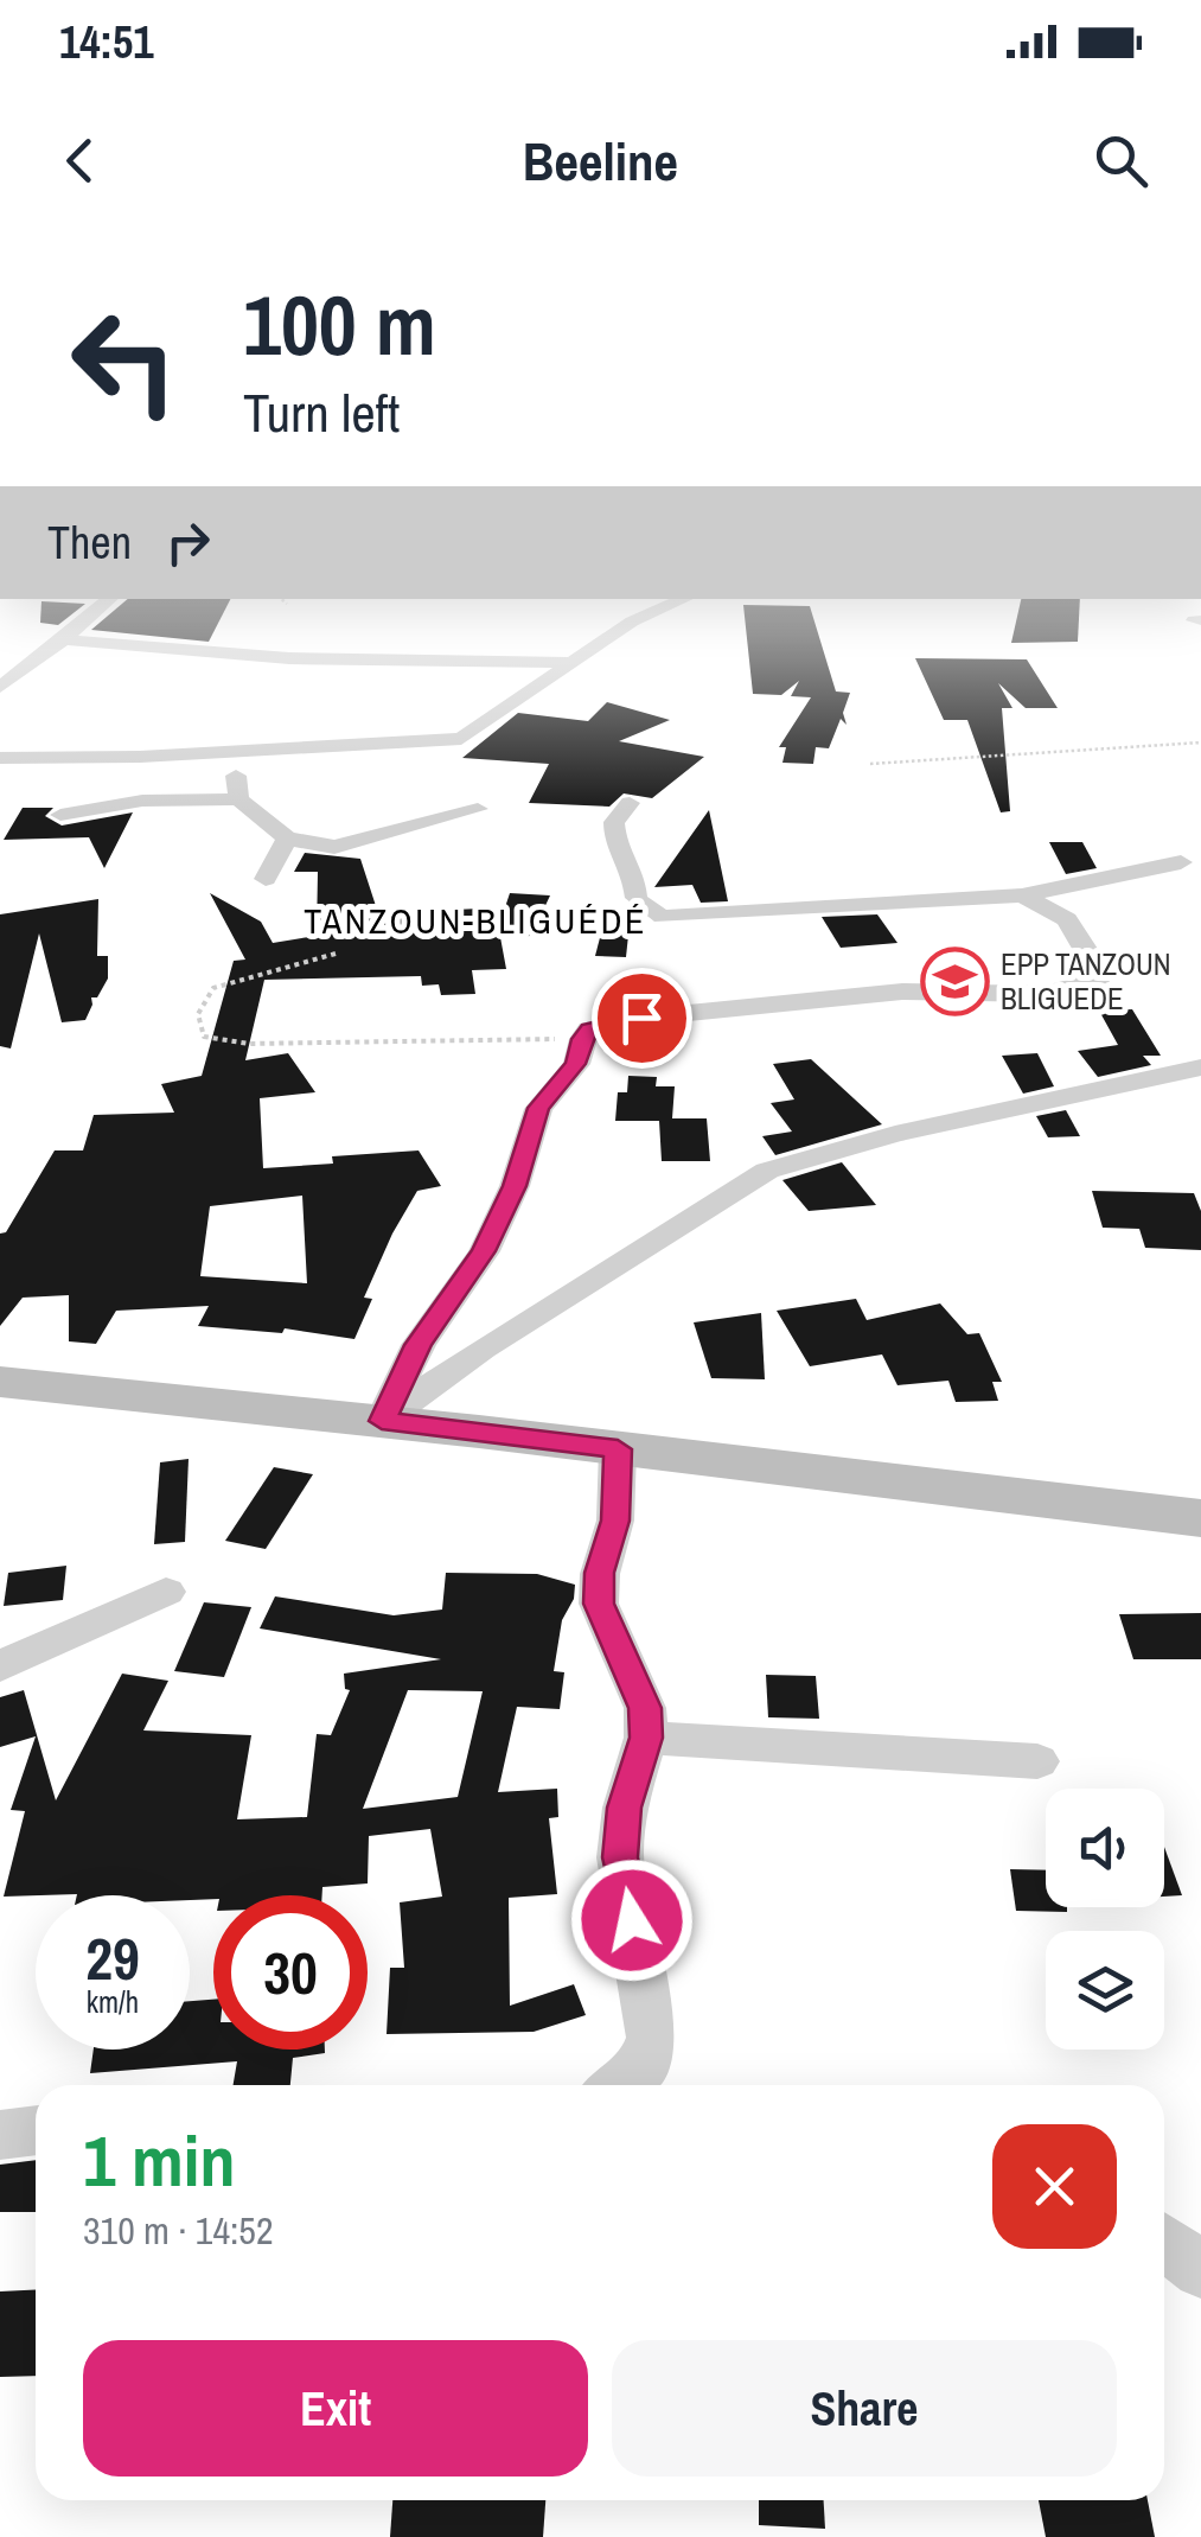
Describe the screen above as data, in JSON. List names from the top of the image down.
{
  "districts": ["TANZOUN-BLIGUÉDÉ"],
  "places": {
    "school or university": ["EPP TANZOUN BLIGUEDE"]
  },
  "page": {
    "status": "14:51",
    "header": "Beeline",
    "turn": ["100 m", "Turn left"],
    "then": "Then",
    "speed": "29 km/h",
    "limit": "30",
    "heading": ["1 min", "310 m · 14:52"],
    "buttons": ["Exit", "Share"]
  }
}
